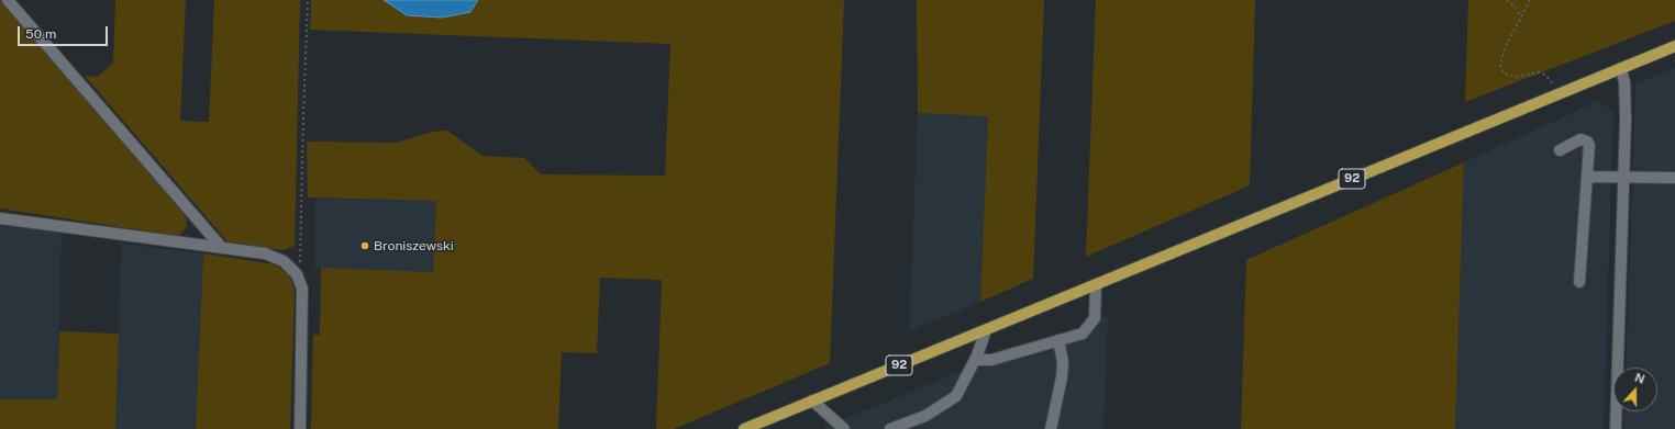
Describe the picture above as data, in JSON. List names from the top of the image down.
{
  "streets": {
    "main road": ["92"]
  },
  "places": ["Broniszewski"],
  "scale_bar": "50 m",
  "north": "top"
}
